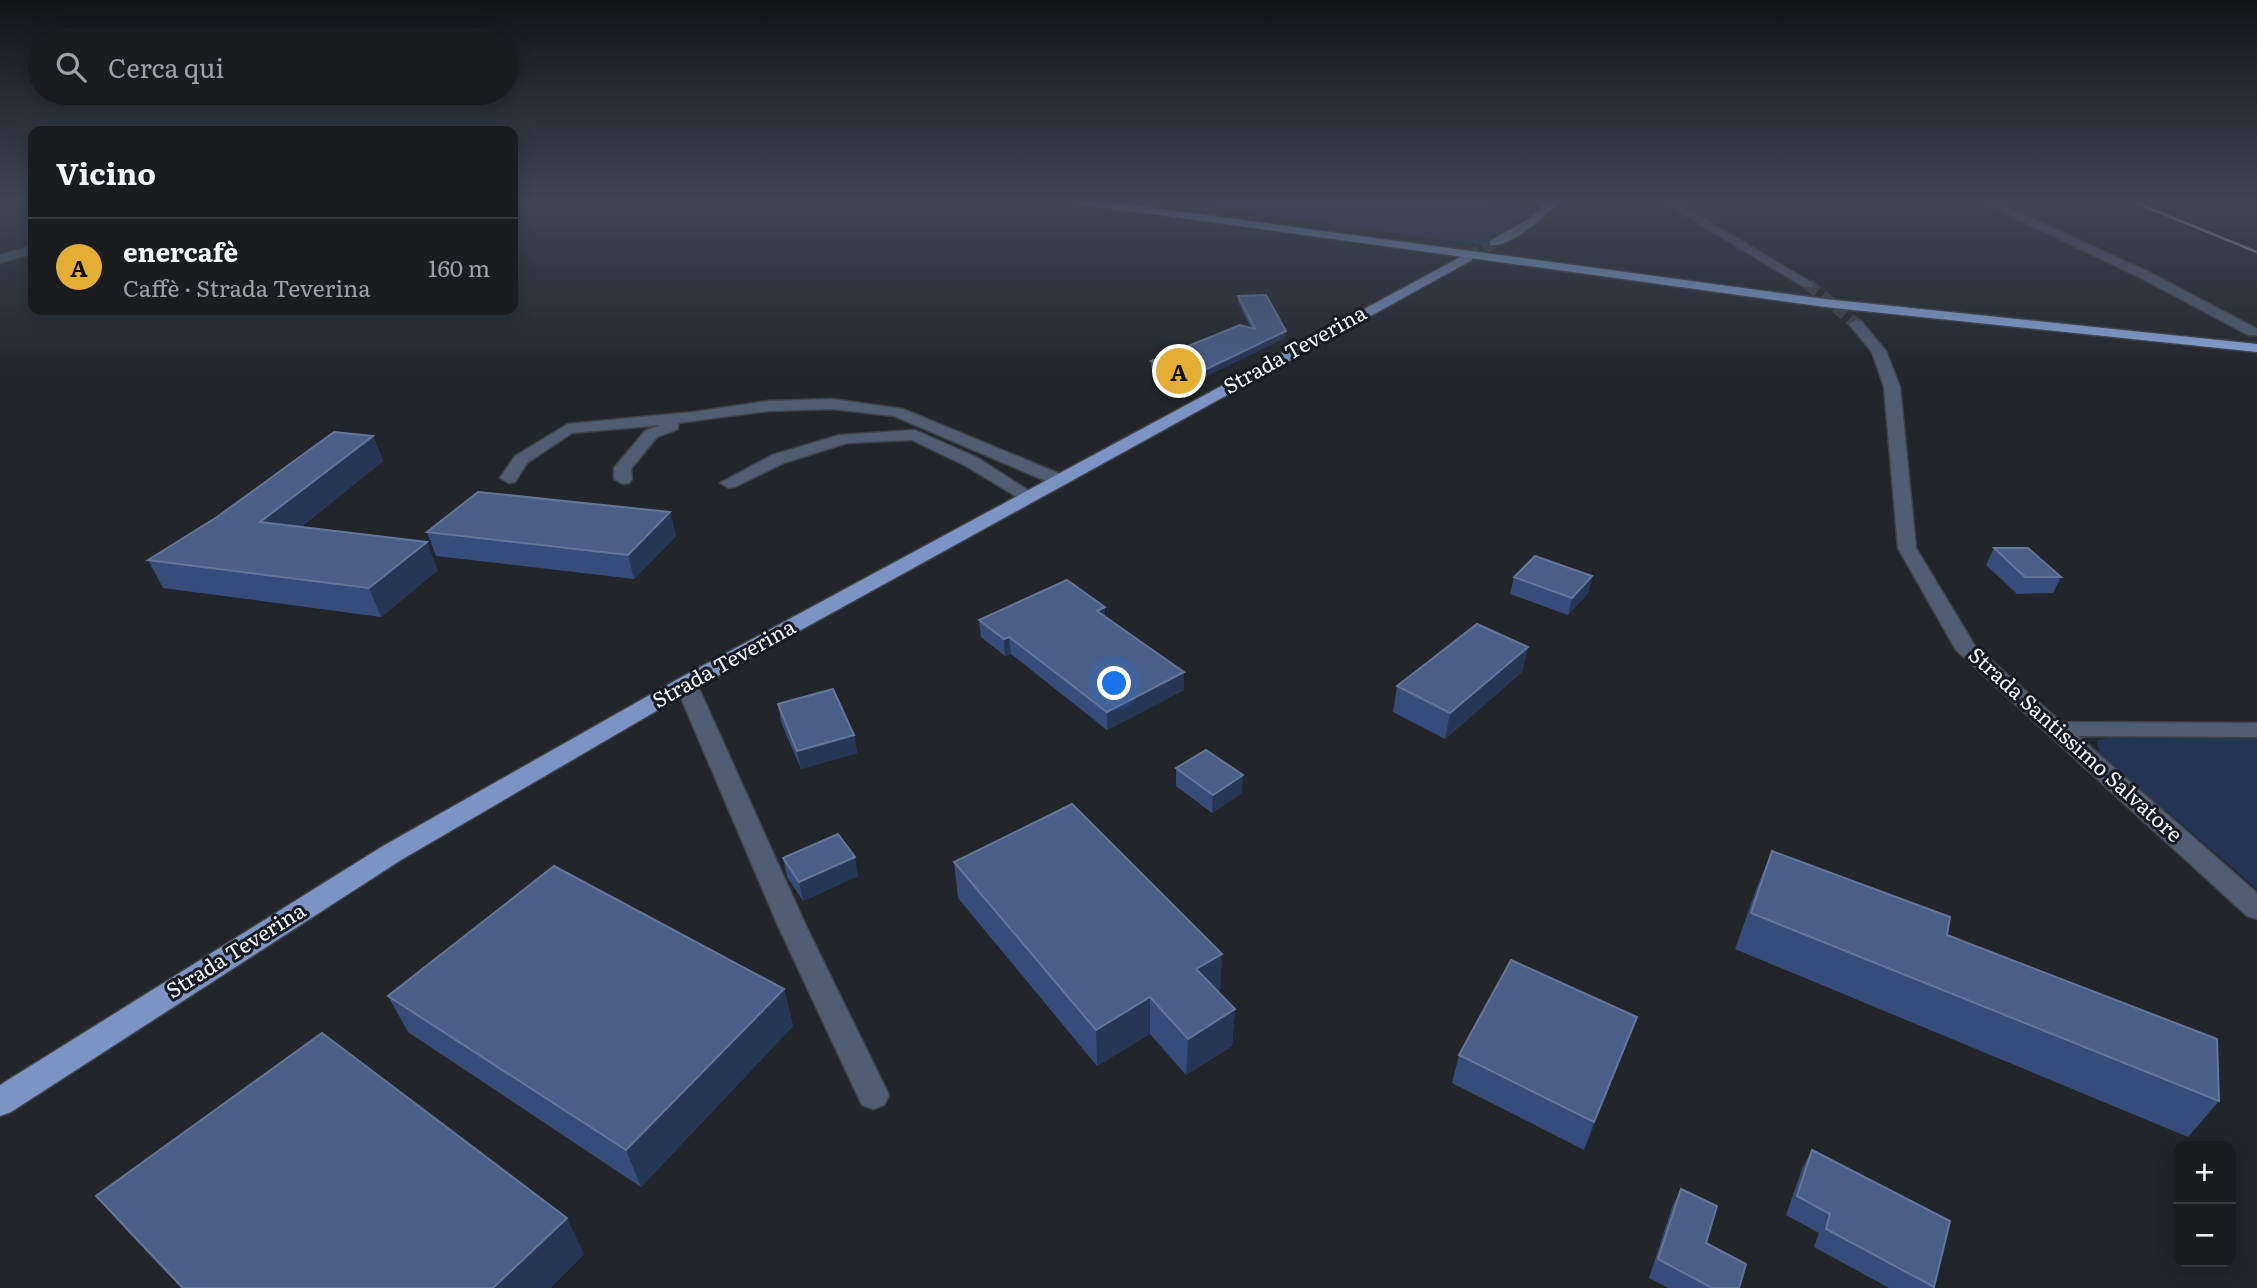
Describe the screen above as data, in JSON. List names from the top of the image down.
{
  "streets": {
    "main road": ["Strada Teverina"],
    "street": ["Strada Santissimo Salvatore"]
  },
  "page": {
    "search": "Cerca qui",
    "heading": "Vicino",
    "list": [
      {
        "mark": "A",
        "name": "enercafè",
        "note": "Caffè · Strada Teverina",
        "value": "160 m"
      }
    ],
    "pins": "A",
    "map_buttons": ["+", "−"]
  }
}
